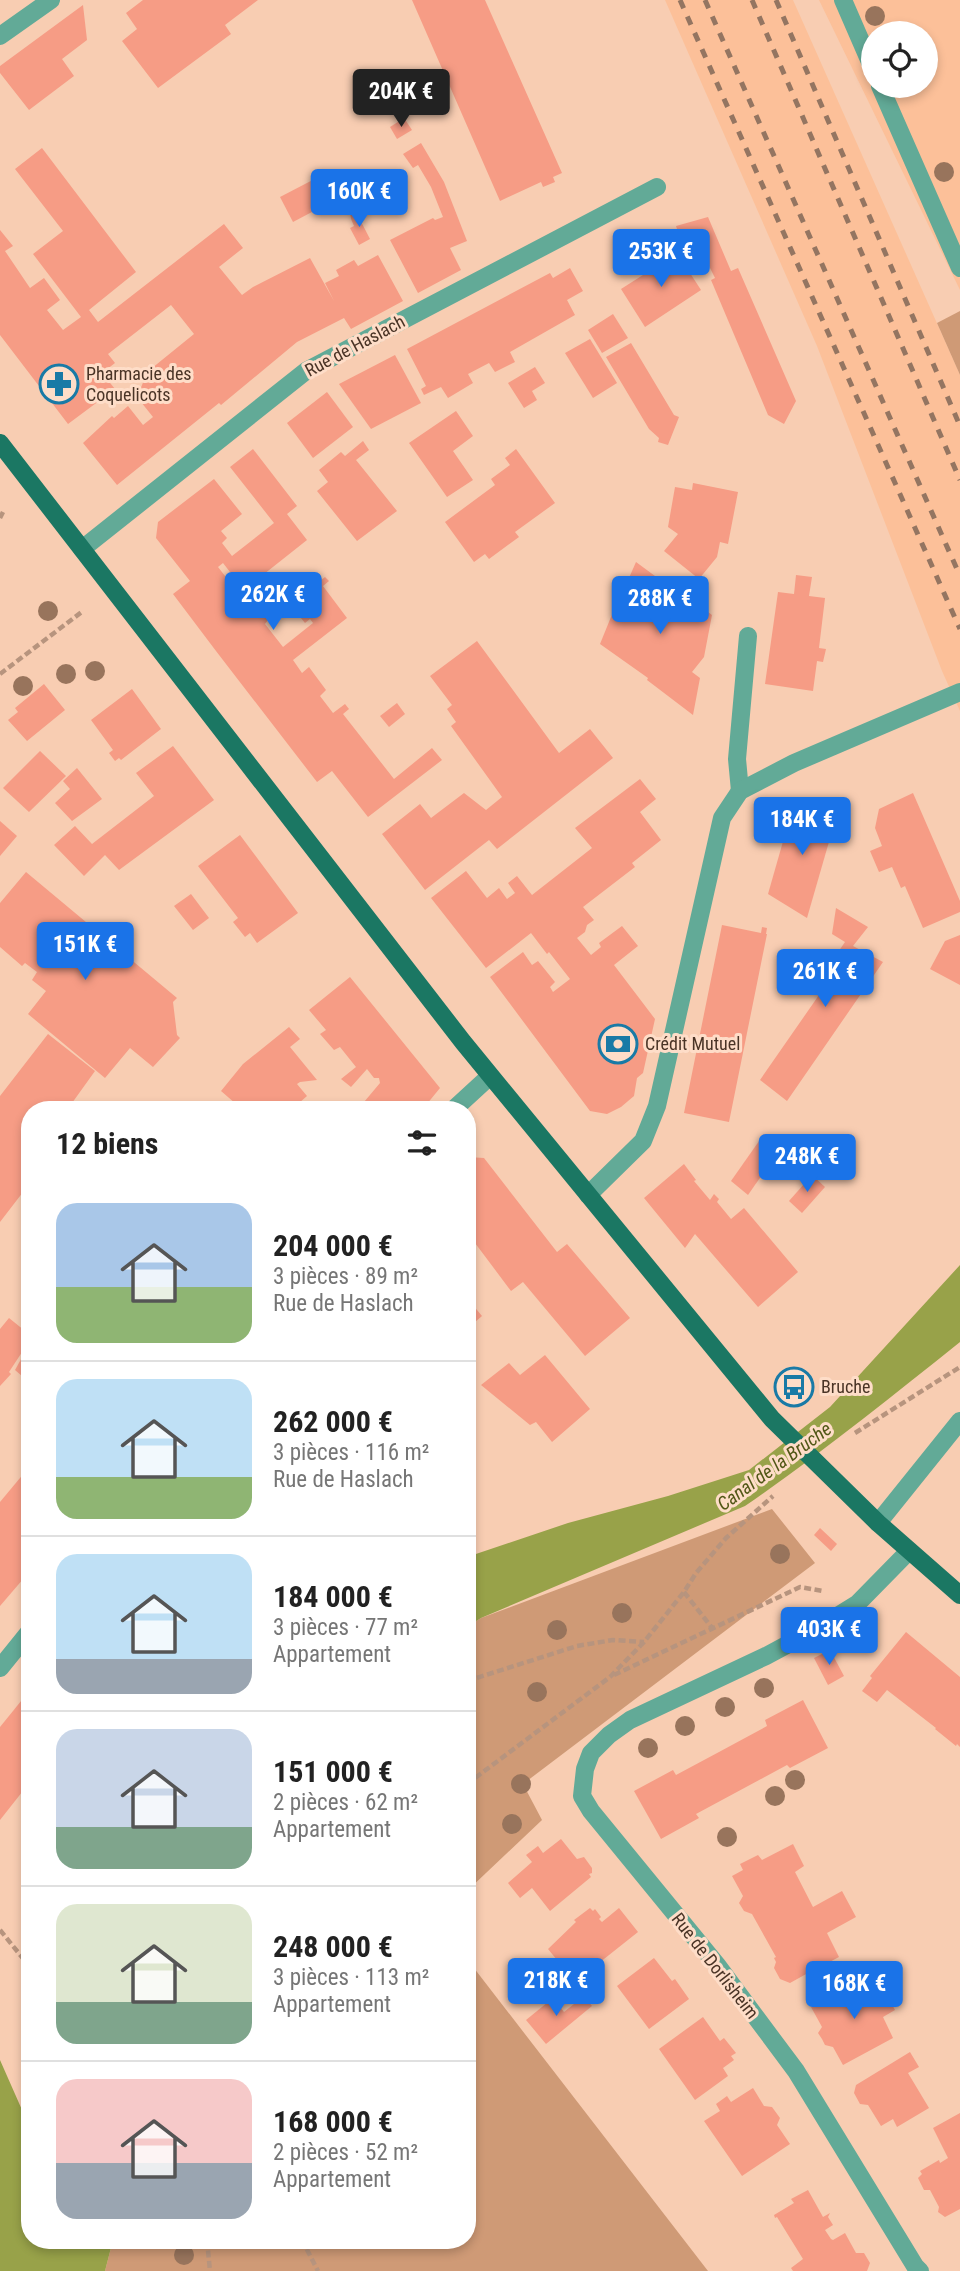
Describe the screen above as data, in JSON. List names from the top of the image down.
{
  "streets": {
    "street": ["Rue de Haslach", "Rue de Dorlisheim"]
  },
  "water": ["Canal de la Bruche"],
  "places": {
    "pharmacy": ["Pharmacie des Coquelicots"],
    "bank": ["Crédit Mutuel"],
    "bus stop": ["Bruche"]
  },
  "page": {
    "price": [
      "204K €",
      "160K €",
      "253K €",
      "262K €",
      "288K €",
      "184K €",
      "151K €",
      "261K €",
      "248K €",
      "403K €",
      "218K €",
      "168K €"
    ],
    "heading": "12 biens",
    "list": [
      {
        "name": "204 000 €",
        "note": "3 pièces · 89 m² · Rue de Haslach"
      },
      {
        "name": "262 000 €",
        "note": "3 pièces · 116 m² · Rue de Haslach"
      },
      {
        "name": "184 000 €",
        "note": "3 pièces · 77 m² · Appartement"
      },
      {
        "name": "151 000 €",
        "note": "2 pièces · 62 m² · Appartement"
      },
      {
        "name": "248 000 €",
        "note": "3 pièces · 113 m² · Appartement"
      },
      {
        "name": "168 000 €",
        "note": "2 pièces · 52 m² · Appartement"
      }
    ]
  }
}
